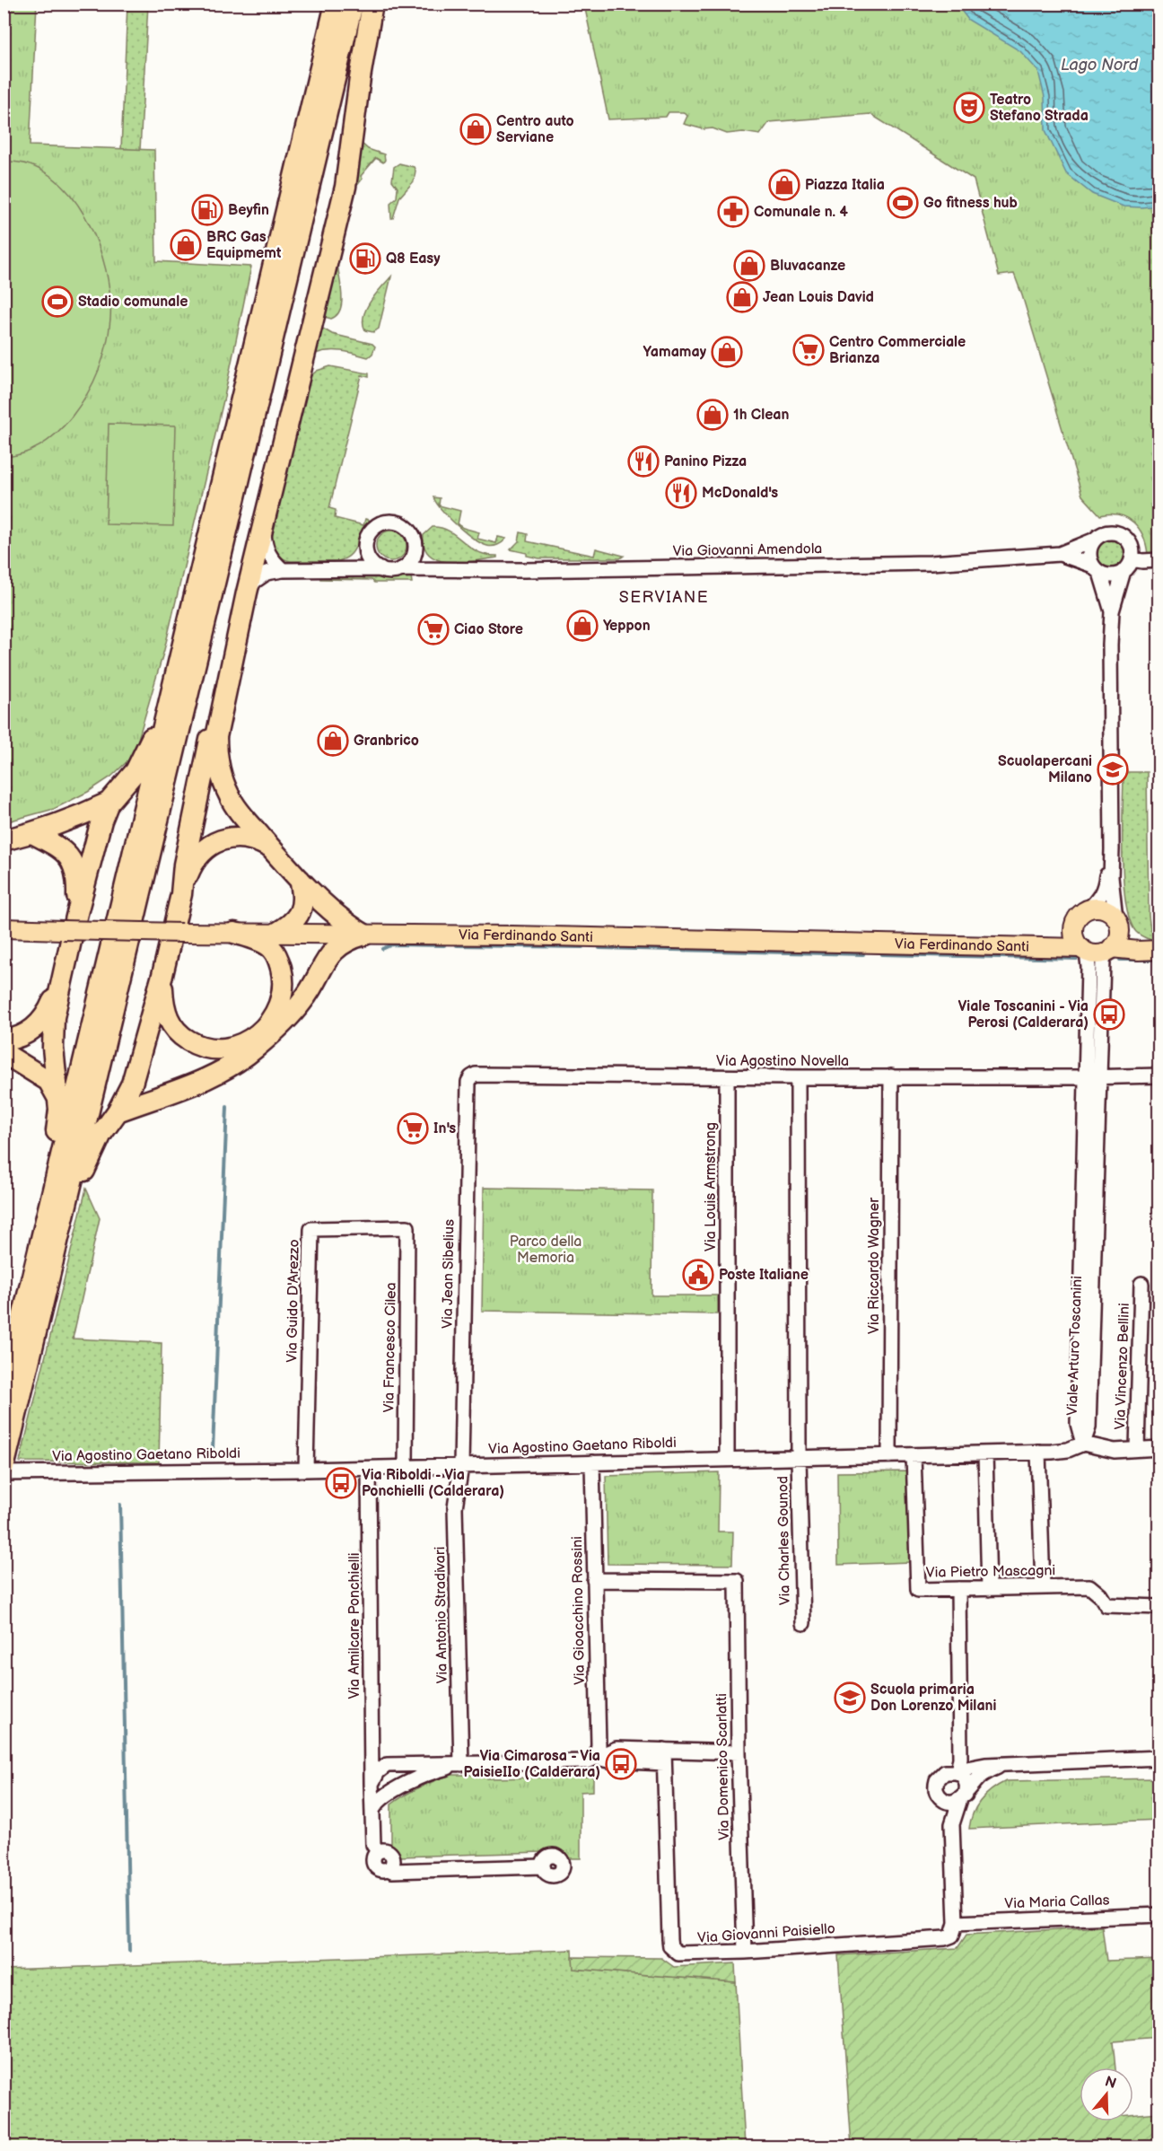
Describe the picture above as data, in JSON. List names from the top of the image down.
{
  "streets": {
    "main road": ["Via Ferdinando Santi"],
    "street": [
      "Via Giovanni Amendola",
      "Via Agostino Novella",
      "Via Louis Armstrong",
      "Via Riccardo Wagner",
      "Via Jean Sibelius",
      "Via Guido D'Arezzo",
      "Viale Arturo Toscanini",
      "Via Francesco Cilea",
      "Via Vincenzo Bellini",
      "Via Agostino Gaetano Riboldi",
      "Via Charles Gounod",
      "Via Pietro Mascagni",
      "Via Gioacchino Rossini",
      "Via Antonio Stradivari",
      "Via Amilcare Ponchielli",
      "Via Domenico Scarlatti",
      "Via Maria Callas",
      "Via Giovanni Paisiello"
    ]
  },
  "crossings": [
    ["Via Ferdinando Santi", "Viale Arturo Toscanini"],
    ["Via Agostino Novella", "Via Louis Armstrong"],
    ["Via Agostino Novella", "Via Riccardo Wagner"],
    ["Via Agostino Novella", "Via Jean Sibelius"],
    ["Via Agostino Novella", "Viale Arturo Toscanini"],
    ["Via Agostino Novella", "Via Charles Gounod"],
    ["Via Louis Armstrong", "Via Agostino Gaetano Riboldi"],
    ["Via Riccardo Wagner", "Via Agostino Gaetano Riboldi"],
    ["Via Jean Sibelius", "Via Agostino Gaetano Riboldi"],
    ["Via Jean Sibelius", "Via Antonio Stradivari"],
    ["Via Guido D'Arezzo", "Via Francesco Cilea"],
    ["Via Guido D'Arezzo", "Via Agostino Gaetano Riboldi"],
    ["Viale Arturo Toscanini", "Via Agostino Gaetano Riboldi"],
    ["Via Francesco Cilea", "Via Agostino Gaetano Riboldi"],
    ["Via Vincenzo Bellini", "Via Agostino Gaetano Riboldi"],
    ["Via Agostino Gaetano Riboldi", "Via Charles Gounod"],
    ["Via Agostino Gaetano Riboldi", "Via Pietro Mascagni"],
    ["Via Agostino Gaetano Riboldi", "Via Gioacchino Rossini"],
    ["Via Agostino Gaetano Riboldi", "Via Antonio Stradivari"],
    ["Via Agostino Gaetano Riboldi", "Via Amilcare Ponchielli"],
    ["Via Gioacchino Rossini", "Via Domenico Scarlatti"],
    ["Via Domenico Scarlatti", "Via Giovanni Paisiello"],
    ["Via Maria Callas", "Via Giovanni Paisiello"]
  ],
  "districts": ["SERVIANE"],
  "water": ["Lago Nord"],
  "parks": ["Parco della Memoria"],
  "places": {
    "theatre": ["Teatro Stefano Strada"],
    "shop": [
      "Centro auto Serviane",
      "Piazza Italia",
      "BRC Gas Equipmemt",
      "Bluvacanze",
      "Jean Louis David",
      "Yamamay",
      "1h Clean",
      "Yeppon",
      "Granbrico"
    ],
    "sports": ["Go fitness hub", "Stadio comunale"],
    "fuel station": ["Beyfin", "Q8 Easy"],
    "pharmacy": ["Comunale n. 4"],
    "supermarket": ["Centro Commerciale Brianza", "Ciao Store", "In's"],
    "restaurant": ["Panino Pizza", "McDonald's"],
    "school or university": ["Scuolapercani Milano", "Scuola primaria Don Lorenzo Milani"],
    "bus stop": ["Viale Toscanini - Via Perosi (Calderara)", "Via Riboldi - Via Ponchielli (Calderara)", "Via Cimarosa - Via PaisieIIo (Calderara)"],
    "public building": ["Poste Italiane"]
  },
  "north": "top"
}
